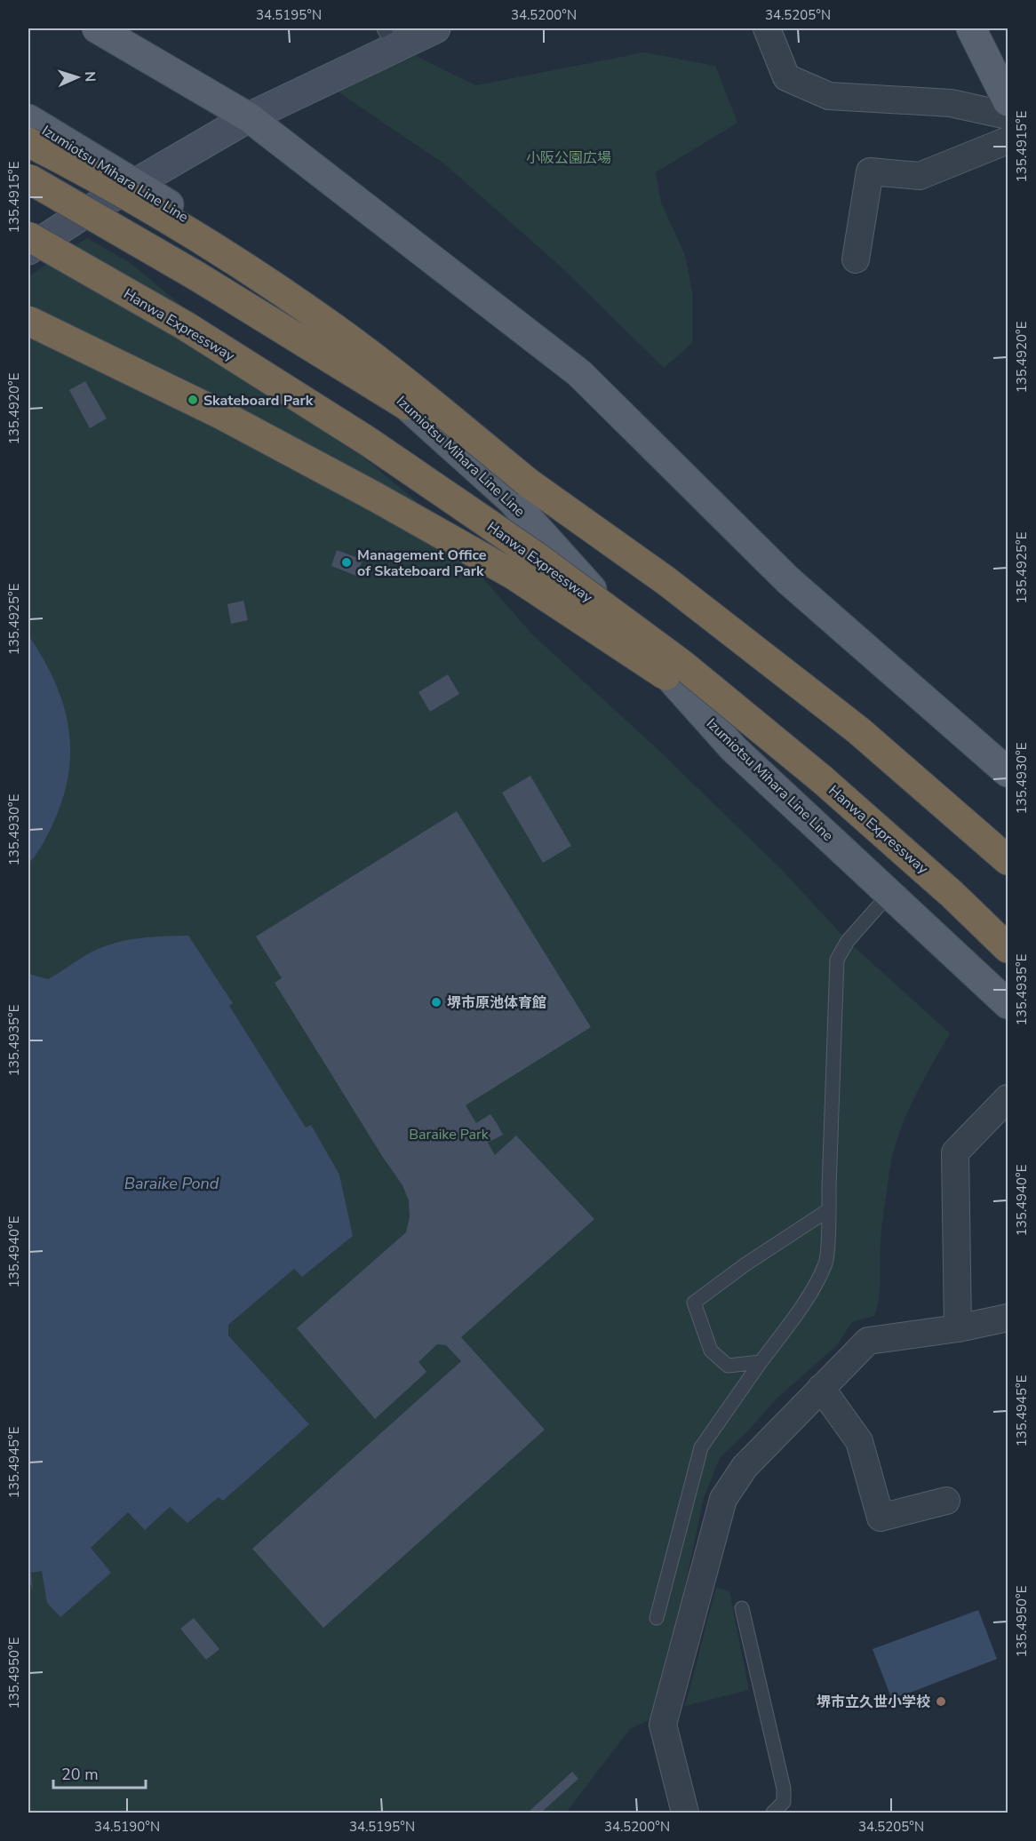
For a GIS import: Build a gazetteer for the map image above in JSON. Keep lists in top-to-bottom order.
{
  "streets": {
    "highway": ["Hanwa Expressway"],
    "main road": ["Izumiotsu Mihara Line Line"]
  },
  "water": ["Baraike Pond"],
  "parks": ["小阪公園広場", "Baraike Park"],
  "places": [
    "Skateboard Park",
    "Management Office of Skateboard Park",
    "堺市原池体育館",
    "堺市立久世小学校"
  ],
  "scale_bar": "20 m",
  "north": "right",
  "coordinates": [
    "34.5195°N",
    "34.5200°N",
    "34.5205°N",
    "135.4915°E",
    "135.4920°E",
    "135.4925°E",
    "135.4930°E",
    "135.4935°E",
    "135.4940°E",
    "135.4945°E",
    "135.4950°E",
    "34.5190°N"
  ]
}
